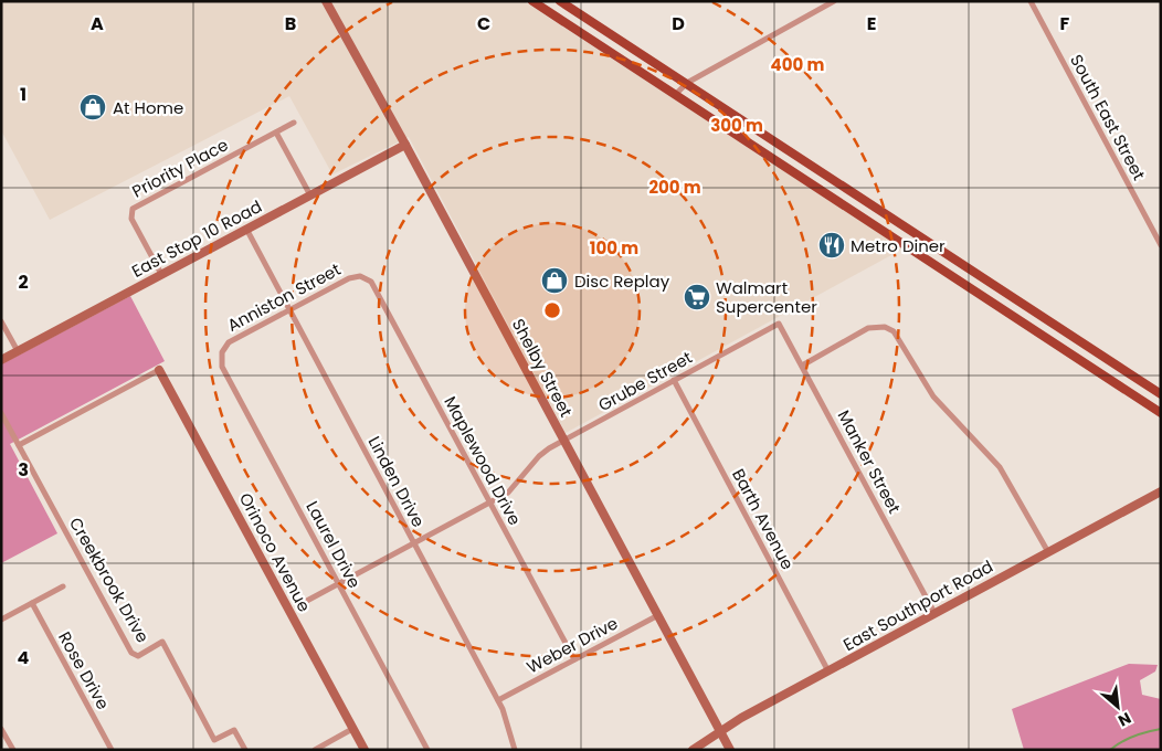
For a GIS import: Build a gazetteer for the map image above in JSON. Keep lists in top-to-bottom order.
{
  "streets": {
    "street": [
      "South East Street",
      "Priority Place",
      "East Stop 10 Road",
      "Anniston Street",
      "Shelby Street",
      "Grube Street",
      "Maplewood Drive",
      "Manker Street",
      "Linden Drive",
      "Barth Avenue",
      "Laurel Drive",
      "Orinoco Avenue",
      "Creekbrook Drive",
      "East Southport Road",
      "Weber Drive",
      "Rose Drive"
    ]
  },
  "crossings": [
    ["Priority Place", "East Stop 10 Road"],
    ["East Stop 10 Road", "Shelby Street"],
    ["East Stop 10 Road", "Linden Drive"],
    ["Anniston Street", "Maplewood Drive"],
    ["Anniston Street", "Linden Drive"],
    ["Anniston Street", "Laurel Drive"],
    ["Shelby Street", "Grube Street"],
    ["Shelby Street", "East Southport Road"],
    ["Shelby Street", "Weber Drive"],
    ["Grube Street", "Maplewood Drive"],
    ["Grube Street", "Manker Street"],
    ["Grube Street", "Linden Drive"],
    ["Grube Street", "Barth Avenue"],
    ["Grube Street", "Laurel Drive"],
    ["Maplewood Drive", "Weber Drive"],
    ["Manker Street", "East Southport Road"],
    ["Linden Drive", "Weber Drive"],
    ["Barth Avenue", "East Southport Road"]
  ],
  "places": {
    "shop": ["At Home", "Disc Replay"],
    "restaurant": ["Metro Diner"],
    "supermarket": ["Walmart Supercenter"]
  },
  "north": "bottom right",
  "grid": {
    "columns": [
      "A",
      "B",
      "C",
      "D",
      "E",
      "F"
    ],
    "rows": [
      "1",
      "2",
      "3",
      "4"
    ]
  },
  "rings": [
    "400 m",
    "300 m",
    "200 m",
    "100 m"
  ]
}
